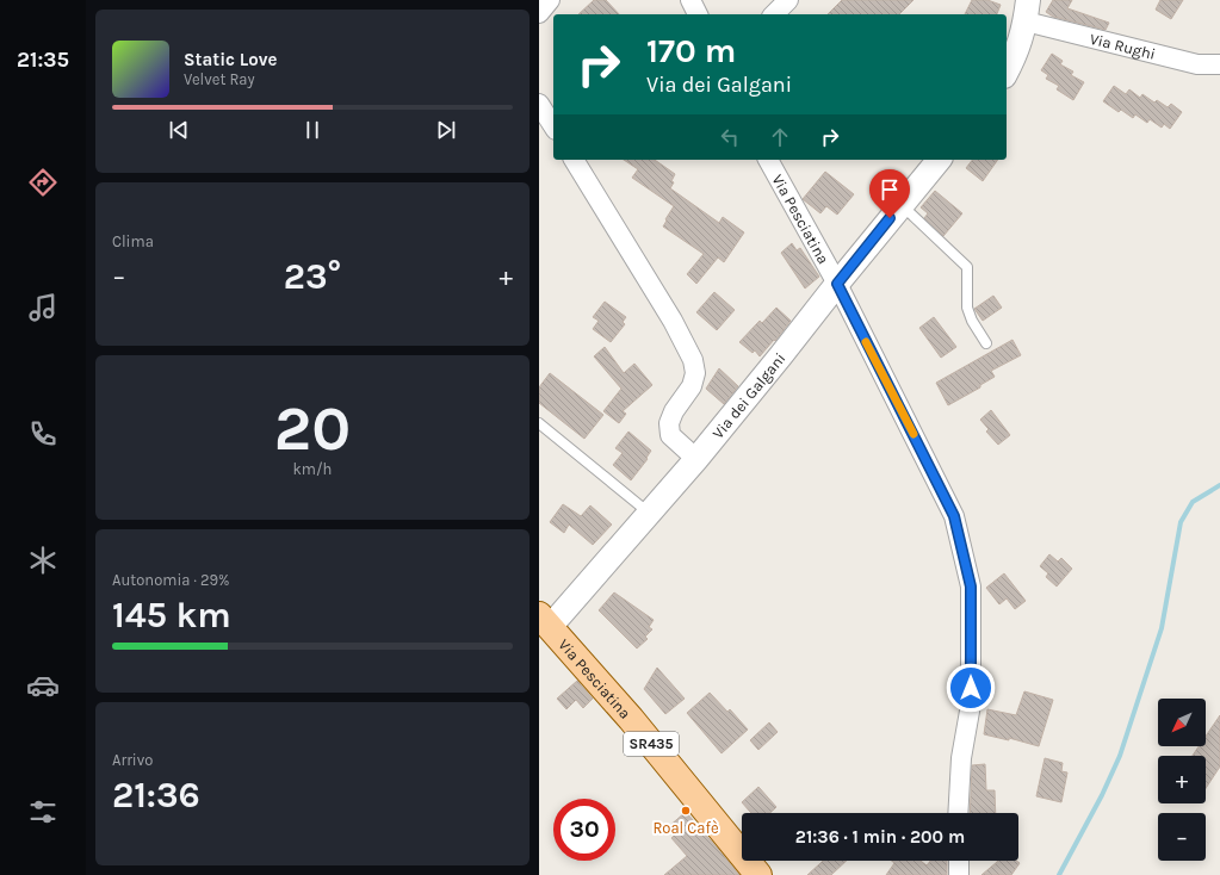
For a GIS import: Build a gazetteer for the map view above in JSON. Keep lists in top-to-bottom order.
{
  "streets": {
    "main road": ["Via Pesciatina", "SR435"],
    "street": ["Via Rughi", "Via dei Galgani"]
  },
  "crossings": [
    ["Via Pesciatina", "Via dei Galgani"]
  ],
  "places": ["Roal Cafè"],
  "north": "bottom left",
  "page": {
    "tabs": "21:35",
    "turn": ["170 m", "Via dei Galgani"],
    "song": ["Static Love", "Velvet Ray"],
    "tile": [
      "Clima",
      ["20", "km/h"],
      ["Autonomia · 29%", "145 km"],
      ["Arrivo", "21:36"]
    ],
    "heat": ["−", "23°", "+"],
    "map_buttons": ["+", "−"],
    "limit": "30",
    "trip": "21:36 · 1 min · 200 m"
  }
}
